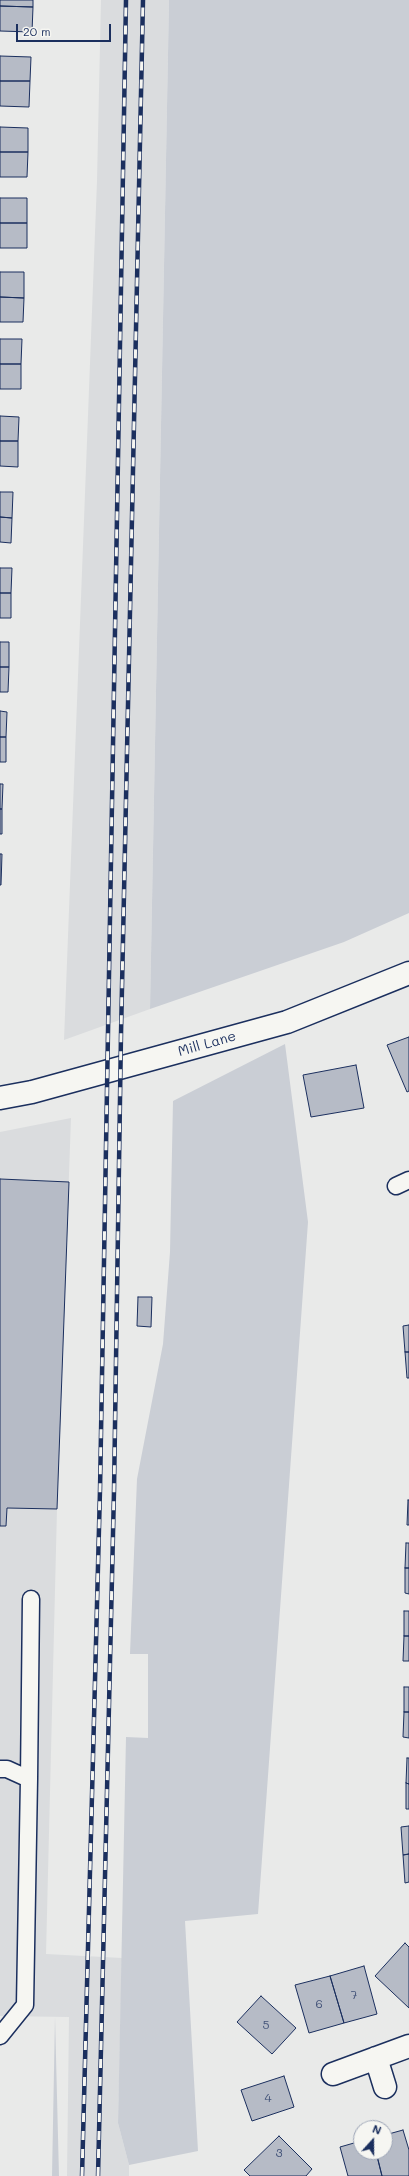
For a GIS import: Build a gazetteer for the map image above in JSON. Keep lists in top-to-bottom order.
{
  "streets": {
    "street": ["Mill Lane"]
  },
  "house_numbers": [
    "7",
    "6",
    "5",
    "4",
    "3"
  ],
  "scale_bar": "20 m",
  "north": "top"
}
